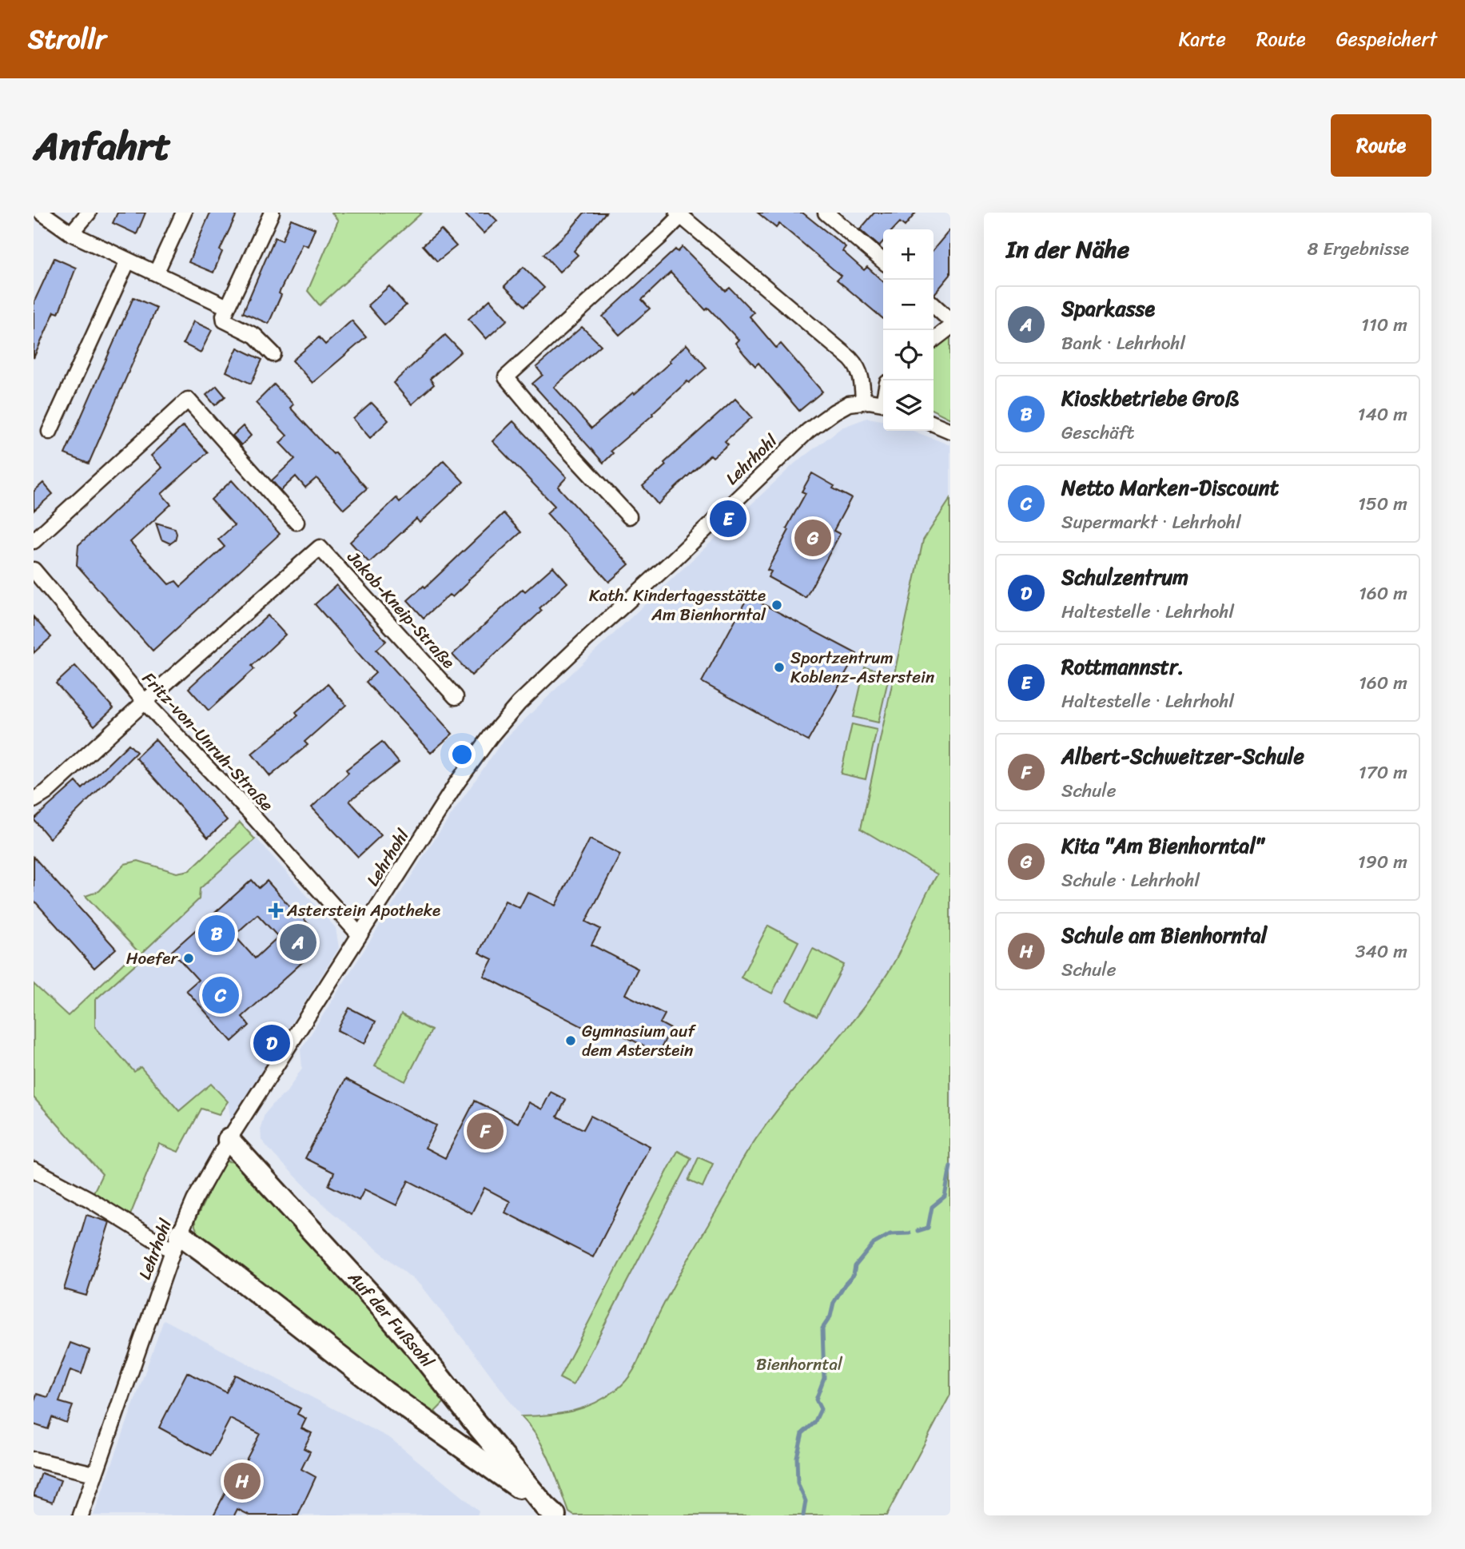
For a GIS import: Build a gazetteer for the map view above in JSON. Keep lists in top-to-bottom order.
{
  "streets": {
    "street": [
      "Lehrhohl",
      "Jakob-Kneip-Straße",
      "Fritz-von-Unruh-Straße",
      "Auf der Fußsohl"
    ]
  },
  "crossings": [
    ["Lehrhohl", "Fritz-von-Unruh-Straße"],
    ["Lehrhohl", "Auf der Fußsohl"],
    ["Jakob-Kneip-Straße", "Fritz-von-Unruh-Straße"]
  ],
  "parks": ["Bienhorntal"],
  "places": {
    "other": [
      "Kath. Kindertagesstätte Am Bienhorntal",
      "Sportzentrum Koblenz-Asterstein",
      "Hoefer",
      "Gymnasium auf dem Asterstein"
    ],
    "health": ["Asterstein Apotheke"]
  },
  "page": {
    "header": "Strollr",
    "nav": ["Karte", "Route", "Gespeichert"],
    "title": "Anfahrt",
    "buttons": "Route",
    "heading": ["In der Nähe", "8 Ergebnisse"],
    "map_buttons": ["+", "−"],
    "list": [
      {
        "mark": "A",
        "name": "Sparkasse",
        "note": "Bank · Lehrhohl",
        "value": "110 m"
      },
      {
        "mark": "B",
        "name": "Kioskbetriebe Groß",
        "note": "Geschäft",
        "value": "140 m"
      },
      {
        "mark": "C",
        "name": "Netto Marken-Discount",
        "note": "Supermarkt · Lehrhohl",
        "value": "150 m"
      },
      {
        "mark": "D",
        "name": "Schulzentrum",
        "note": "Haltestelle · Lehrhohl",
        "value": "160 m"
      },
      {
        "mark": "E",
        "name": "Rottmannstr.",
        "note": "Haltestelle · Lehrhohl",
        "value": "160 m"
      },
      {
        "mark": "F",
        "name": "Albert-Schweitzer-Schule",
        "note": "Schule",
        "value": "170 m"
      },
      {
        "mark": "G",
        "name": "Kita \"Am Bienhorntal\"",
        "note": "Schule · Lehrhohl",
        "value": "190 m"
      },
      {
        "mark": "H",
        "name": "Schule am Bienhorntal",
        "note": "Schule",
        "value": "340 m"
      }
    ],
    "pins": [
      "E",
      "G",
      "B",
      "A",
      "C",
      "D",
      "F",
      "H"
    ]
  }
}
